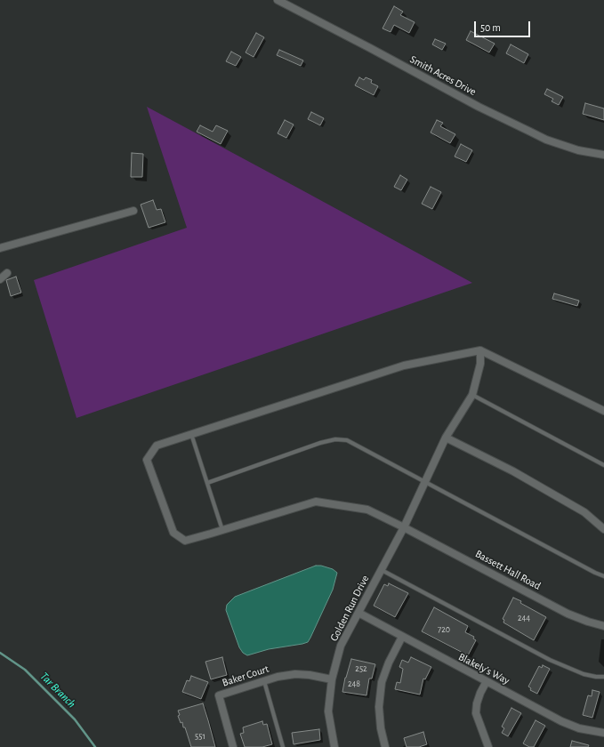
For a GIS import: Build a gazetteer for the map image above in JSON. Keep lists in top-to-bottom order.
{
  "streets": {
    "street": [
      "Smith Acres Drive",
      "Bassett Hall Road",
      "Golden Run Drive",
      "Blakely's Way",
      "Baker Court"
    ]
  },
  "crossings": [
    ["Bassett Hall Road", "Golden Run Drive"],
    ["Golden Run Drive", "Blakely's Way"],
    ["Golden Run Drive", "Baker Court"]
  ],
  "water": ["Tar Branch"],
  "house_numbers": [
    "244",
    "720",
    "252",
    "248",
    "551"
  ],
  "scale_bar": "50 m"
}
